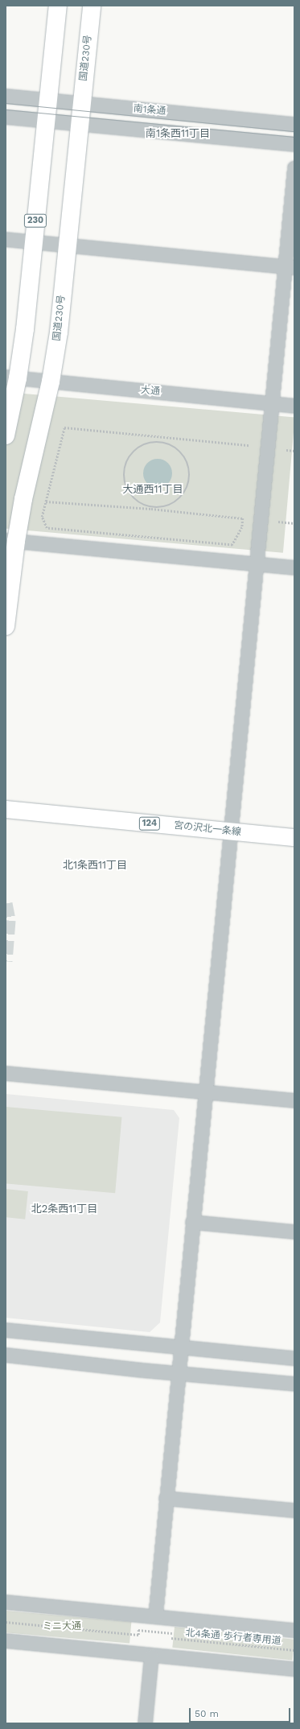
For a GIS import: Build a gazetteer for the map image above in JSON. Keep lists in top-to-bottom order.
{
  "streets": {
    "highway": ["国道230号", "230"],
    "main road": ["124", "宮の沢北一条線"],
    "street": ["南1条通", "大通"],
    "path": ["北4条通 歩行者専用道"]
  },
  "crossings": [
    ["国道230号", "南1条通"],
    ["国道230号", "大通"],
    ["南1条通", "230"],
    ["230", "大通"]
  ],
  "districts": [
    "南1条西11丁目",
    "大通西11丁目",
    "北1条西11丁目",
    "北2条西11丁目"
  ],
  "parks": ["ミニ大通"],
  "scale_bar": "50 m"
}
